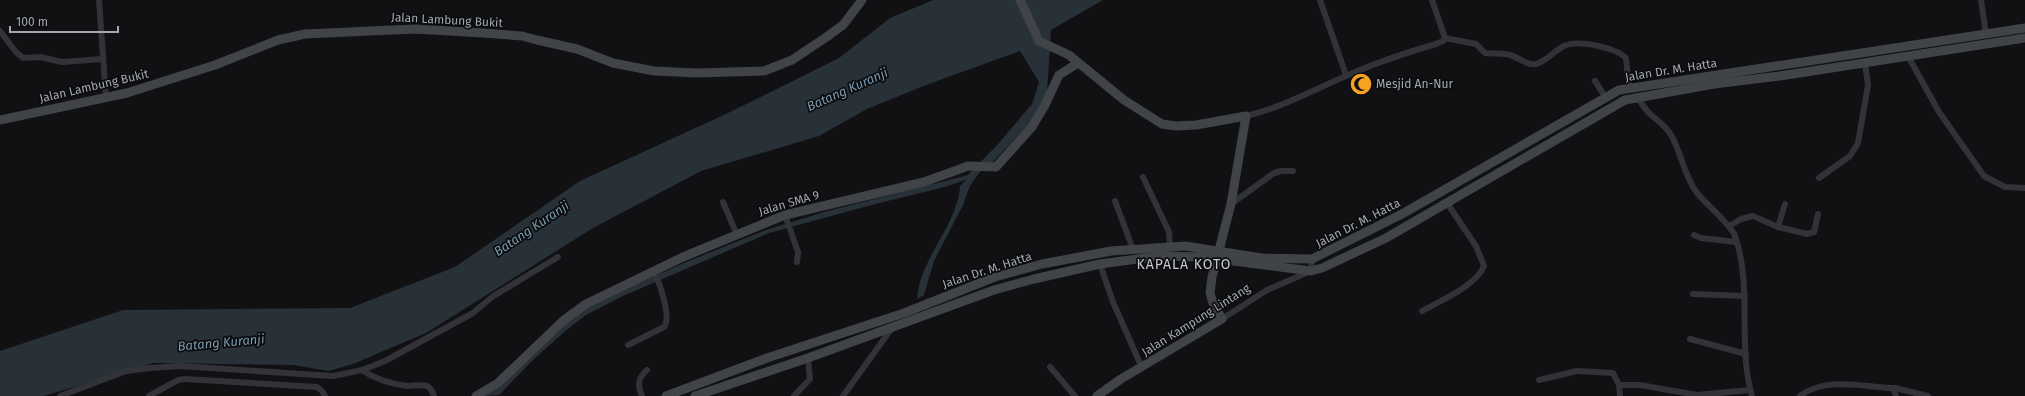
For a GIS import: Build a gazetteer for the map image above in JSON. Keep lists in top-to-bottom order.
{
  "streets": {
    "main road": [
      "Jalan Lambung Bukit",
      "Jalan Dr. M. Hatta",
      "Jalan SMA 9",
      "Jalan Kampung Lintang"
    ]
  },
  "crossings": [
    ["Jalan Dr. M. Hatta", "Jalan Kampung Lintang"]
  ],
  "districts": ["KAPALA KOTO"],
  "water": ["Batang Kuranji"],
  "places": {
    "mosque": ["Mesjid An-Nur"]
  },
  "scale_bar": "100 m"
}
